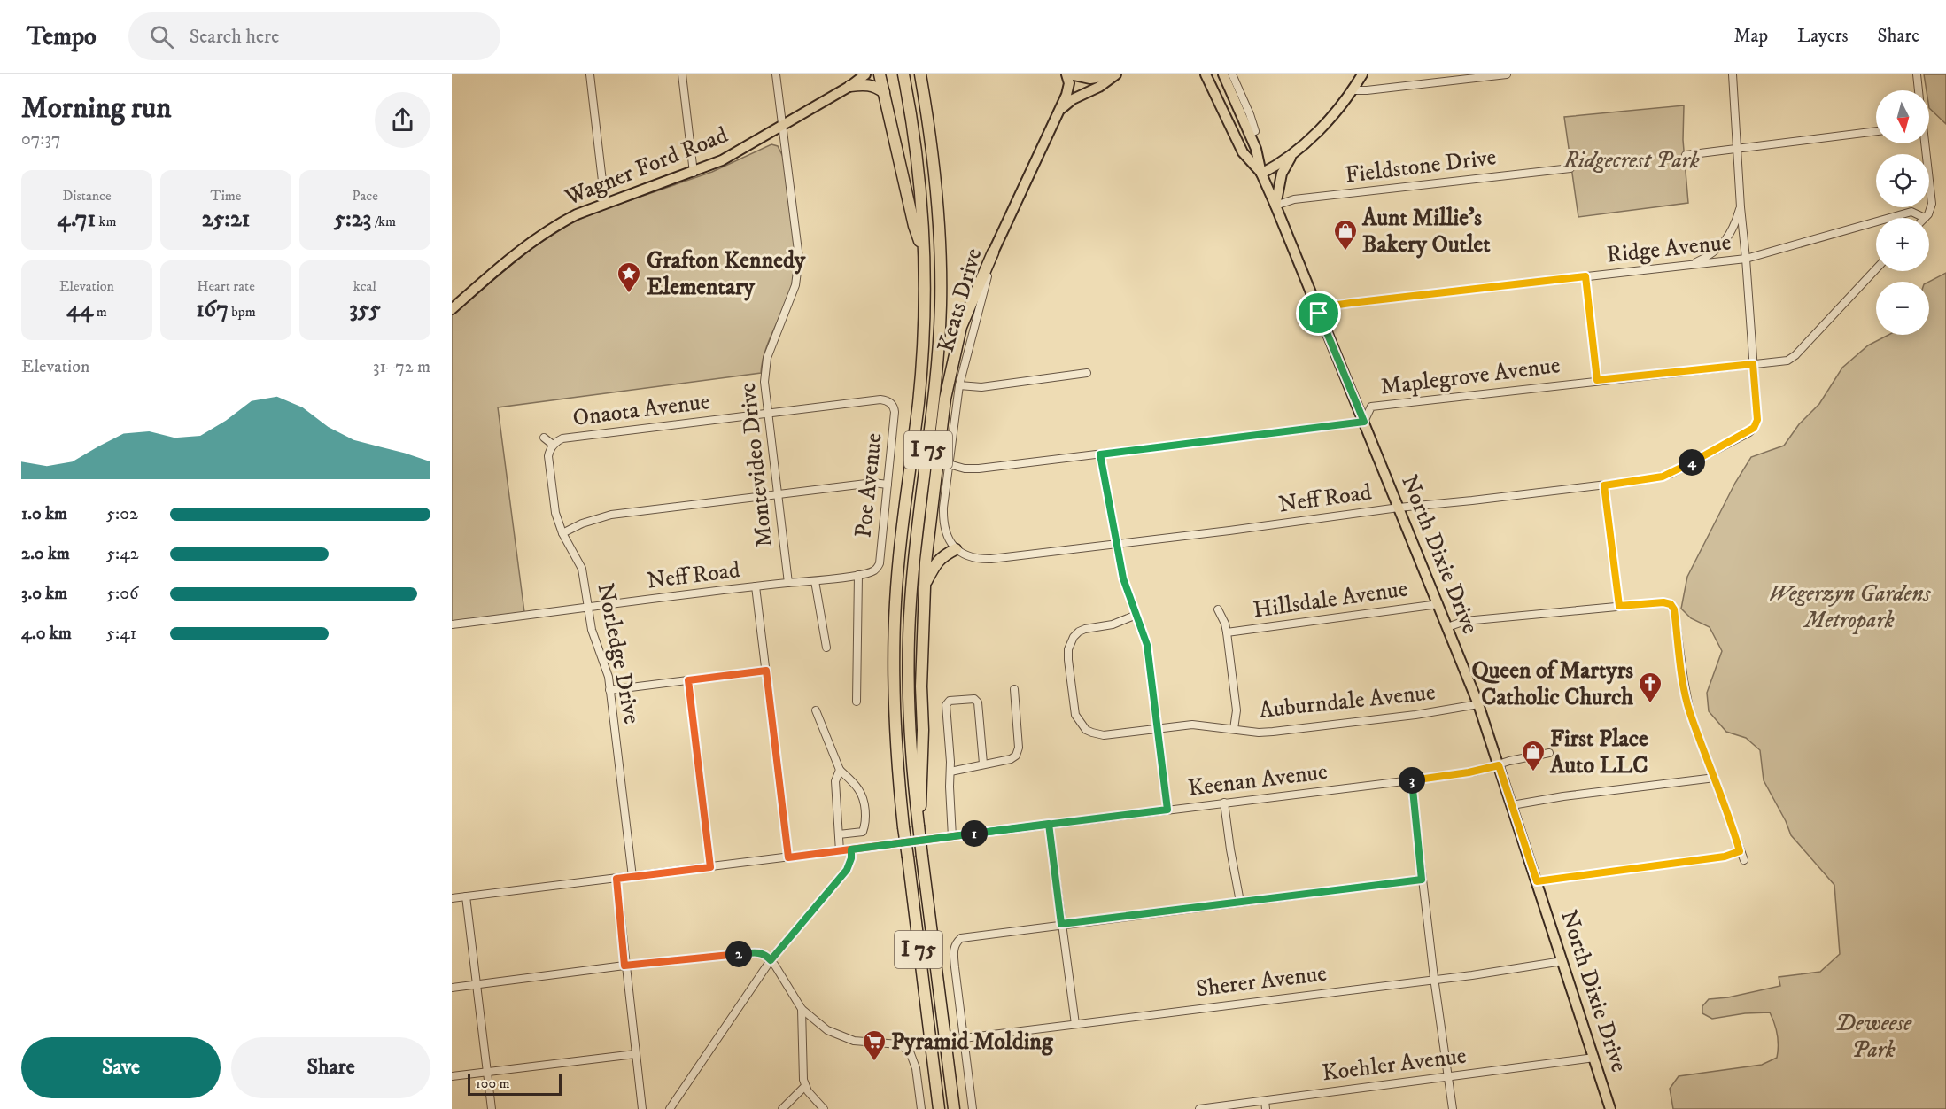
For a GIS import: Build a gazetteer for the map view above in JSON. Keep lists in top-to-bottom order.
{
  "streets": {
    "highway": ["I 75"],
    "main road": ["Wagner Ford Road", "Keats Drive", "North Dixie Drive"],
    "street": [
      "Fieldstone Drive",
      "Ridge Avenue",
      "Maplegrove Avenue",
      "Onaota Avenue",
      "Montevideo Drive",
      "Poe Avenue",
      "Neff Road",
      "Hillsdale Avenue",
      "Norledge Drive",
      "Auburndale Avenue",
      "Keenan Avenue",
      "Sherer Avenue",
      "Koehler Avenue"
    ]
  },
  "crossings": [
    ["Wagner Ford Road", "Montevideo Drive"],
    ["Fieldstone Drive", "North Dixie Drive"],
    ["Ridge Avenue", "North Dixie Drive"],
    ["Keats Drive", "Maplegrove Avenue"],
    ["Keats Drive", "Neff Road"],
    ["Maplegrove Avenue", "Neff Road"],
    ["Maplegrove Avenue", "North Dixie Drive"],
    ["Onaota Avenue", "Montevideo Drive"],
    ["Onaota Avenue", "Poe Avenue"],
    ["Onaota Avenue", "Norledge Drive"],
    ["Montevideo Drive", "Neff Road"],
    ["Poe Avenue", "Neff Road"],
    ["Neff Road", "North Dixie Drive"],
    ["Neff Road", "Norledge Drive"],
    ["North Dixie Drive", "Hillsdale Avenue"],
    ["North Dixie Drive", "Auburndale Avenue"],
    ["North Dixie Drive", "Keenan Avenue"],
    ["North Dixie Drive", "Sherer Avenue"],
    ["North Dixie Drive", "Koehler Avenue"],
    ["Norledge Drive", "Keenan Avenue"]
  ],
  "parks": ["Ridgecrest Park", "Wegerzyn Gardens Metropark", "Deweese Park"],
  "places": {
    "shop": ["Aunt Millie's Bakery Outlet", "First Place Auto LLC"],
    "place": ["Grafton Kennedy Elementary"],
    "church": ["Queen of Martyrs Catholic Church"],
    "supermarket": ["Pyramid Molding"]
  },
  "scale_bar": "100 m",
  "north": "bottom",
  "page": {
    "header": "Tempo",
    "search": "Search here",
    "nav": ["Map", "Layers", "Share"],
    "heading": ["Morning run", "07:37"],
    "map_buttons": ["+", "−"],
    "stats": [
      ["Distance", "4.71 km"],
      ["Time", "25:21"],
      ["Pace", "5:23 /km"],
      ["Elevation", "44 m"],
      ["Heart rate", "167 bpm"],
      ["kcal", "355"]
    ],
    "chart": ["Elevation", "31–72 m"],
    "pins": [
      "4",
      "3",
      "1",
      "2"
    ],
    "list": [
      {
        "name": "1.0 km",
        "note": "5:02"
      },
      {
        "name": "2.0 km",
        "note": "5:42"
      },
      {
        "name": "3.0 km",
        "note": "5:06"
      },
      {
        "name": "4.0 km",
        "note": "5:41"
      }
    ],
    "buttons": ["Save", "Share"],
    "scale": "100 m"
  }
}
